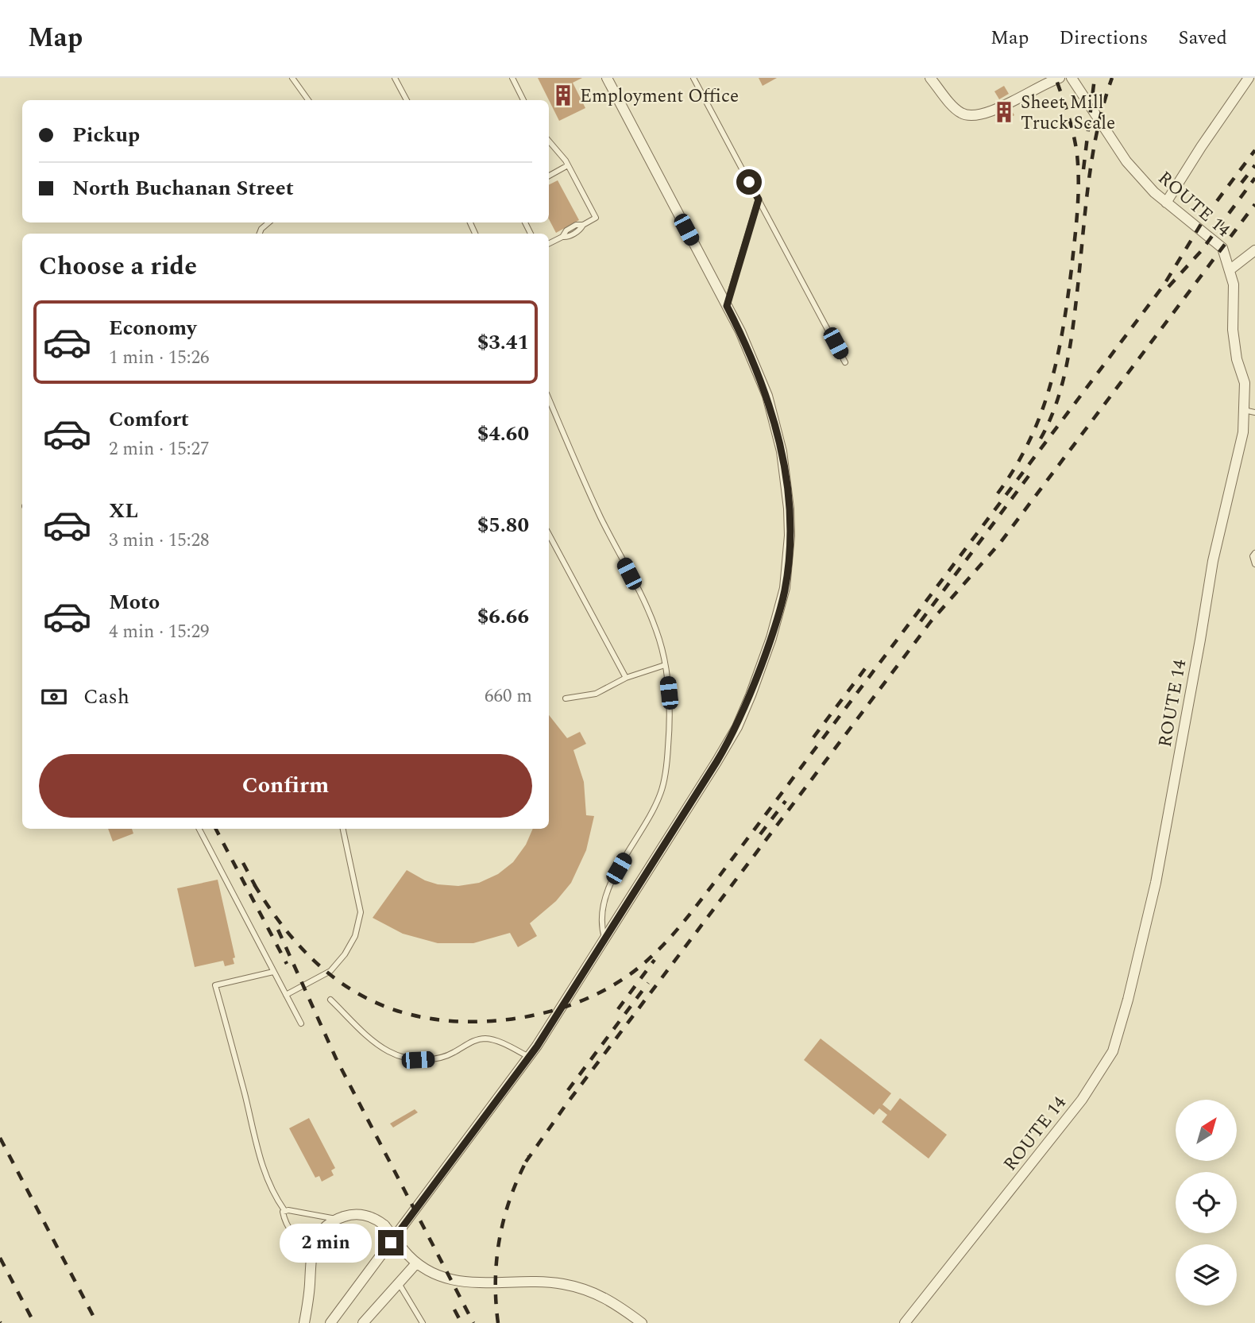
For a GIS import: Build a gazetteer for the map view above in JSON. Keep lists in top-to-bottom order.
{
  "streets": {
    "street": ["ROUTE 14"]
  },
  "places": {
    "building": ["Employment Office", "Sheet Mill Truck Scale"]
  },
  "north": "top right",
  "page": {
    "header": "Map",
    "nav": ["Map", "Directions", "Saved"],
    "banner": ["Pickup", "North Buchanan Street"],
    "heading": "Choose a ride",
    "list": [
      {
        "name": "Economy",
        "note": "1 min · 15:26",
        "value": "$3.41"
      },
      {
        "name": "Comfort",
        "note": "2 min · 15:27",
        "value": "$4.60"
      },
      {
        "name": "XL",
        "note": "3 min · 15:28",
        "value": "$5.80"
      },
      {
        "name": "Moto",
        "note": "4 min · 15:29",
        "value": "$6.66"
      }
    ],
    "pay": ["Cash", "660 m"],
    "buttons": "Confirm",
    "bubble": "2 min"
  }
}
